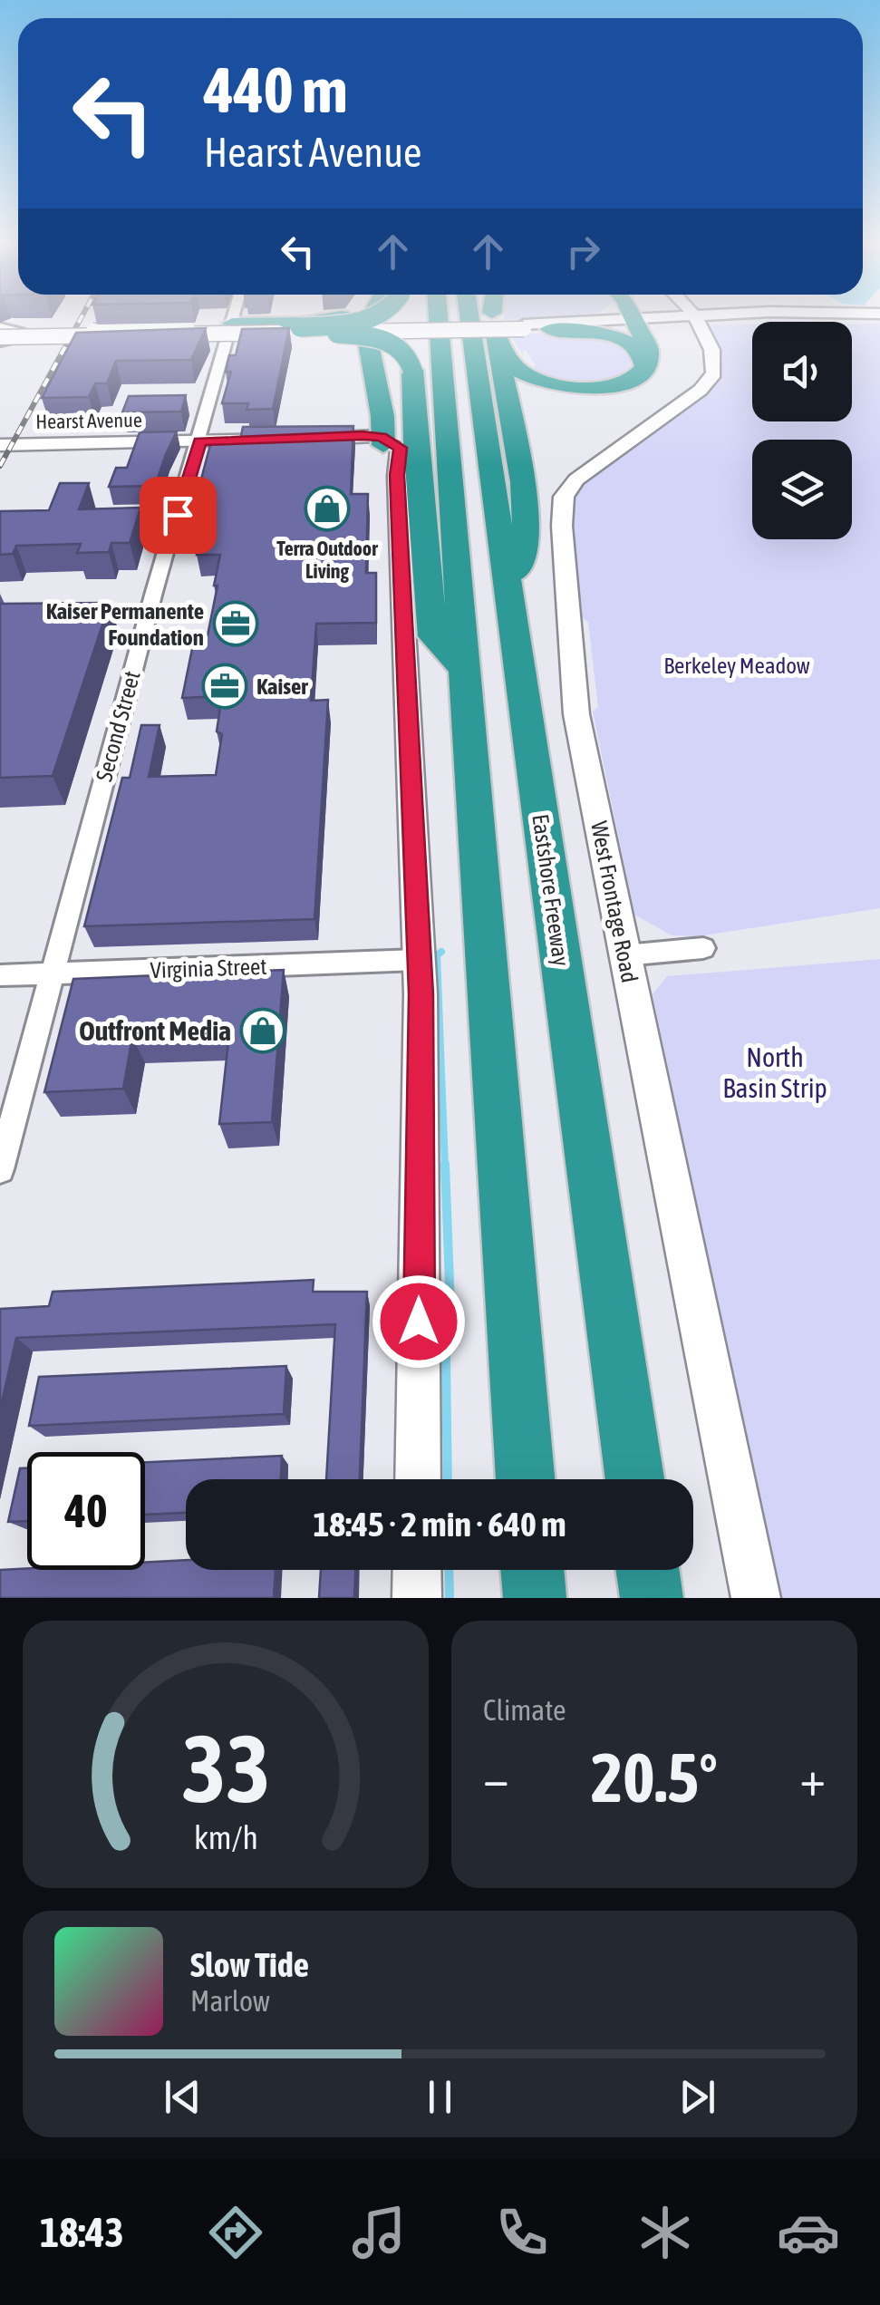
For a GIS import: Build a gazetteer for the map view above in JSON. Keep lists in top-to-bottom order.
{
  "streets": {
    "highway": ["Eastshore Freeway"],
    "street": [
      "Hearst Avenue",
      "Second Street",
      "West Frontage Road",
      "Virginia Street"
    ]
  },
  "crossings": [
    ["Hearst Avenue", "Second Street"],
    ["Second Street", "Virginia Street"]
  ],
  "parks": ["Berkeley Meadow", "North Basin Strip"],
  "places": {
    "shop": ["Terra Outdoor Living", "Outfront Media"],
    "office": ["Kaiser Permanente Foundation", "Kaiser"]
  },
  "page": {
    "turn": ["440 m", "Hearst Avenue"],
    "limit": "40",
    "trip": "18:45 · 2 min · 640 m",
    "tile": "Climate",
    "heat": ["−", "20.5°", "+"],
    "song": ["Slow Tide", "Marlow"],
    "tabs": "18:43",
    "gauge": ["33", "km/h"]
  }
}
